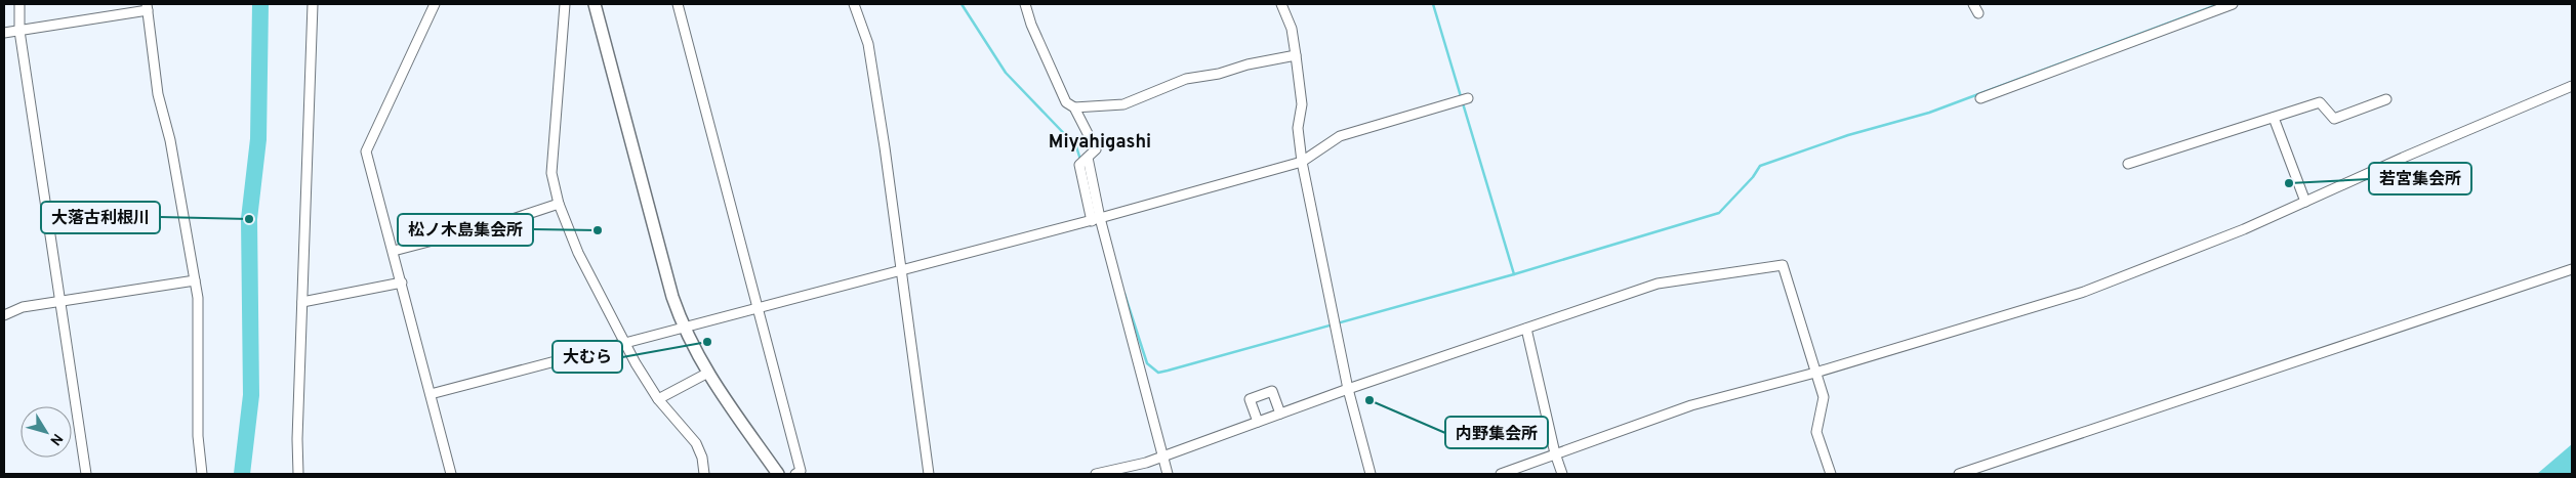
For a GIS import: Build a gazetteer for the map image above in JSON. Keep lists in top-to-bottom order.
{
  "districts": ["Miyahigashi"],
  "places": [
    "若宮集会所",
    "大落古利根川",
    "松ノ木島集会所",
    "大むら",
    "内野集会所"
  ],
  "north": "bottom right"
}
